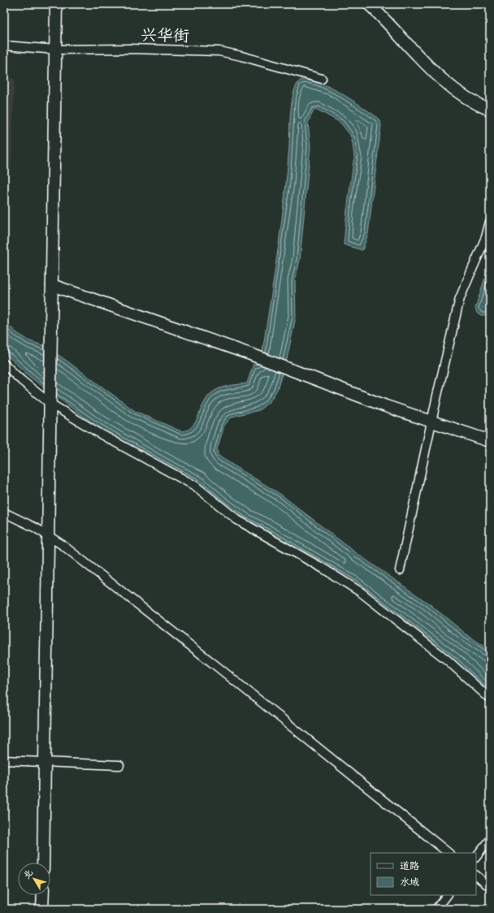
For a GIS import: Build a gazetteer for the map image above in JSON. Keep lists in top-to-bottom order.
{
  "streets": {
    "street": ["兴华街"]
  },
  "legend": ["道路", "水域"],
  "north": "top left"
}
